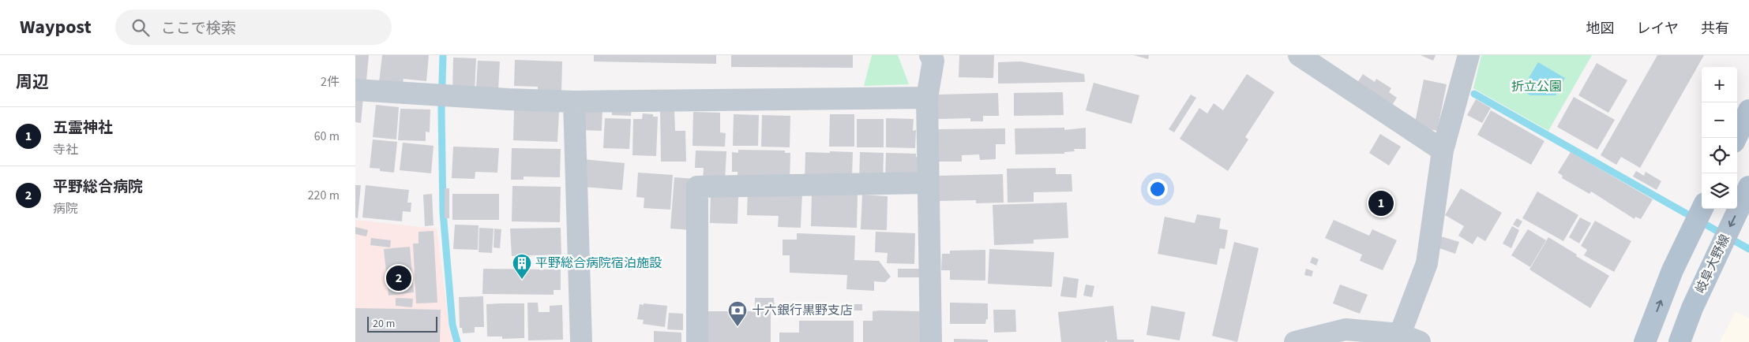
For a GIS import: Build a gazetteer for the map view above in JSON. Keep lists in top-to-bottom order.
{
  "streets": {
    "main road": ["岐阜大野線"]
  },
  "parks": ["折立公園"],
  "places": {
    "building": ["平野総合病院宿泊施設"],
    "bank": ["十六銀行黒野支店"]
  },
  "scale_bar": "20 m",
  "page": {
    "header": "Waypost",
    "search": "ここで検索",
    "nav": ["地図", "レイヤ", "共有"],
    "heading": ["周辺", "2件"],
    "map_buttons": ["+", "−"],
    "list": [
      {
        "mark": "1",
        "name": "五霊神社",
        "note": "寺社",
        "value": "60 m"
      },
      {
        "mark": "2",
        "name": "平野総合病院",
        "note": "病院",
        "value": "220 m"
      }
    ],
    "pins": ["1", "2"],
    "scale": "20 m"
  }
}
